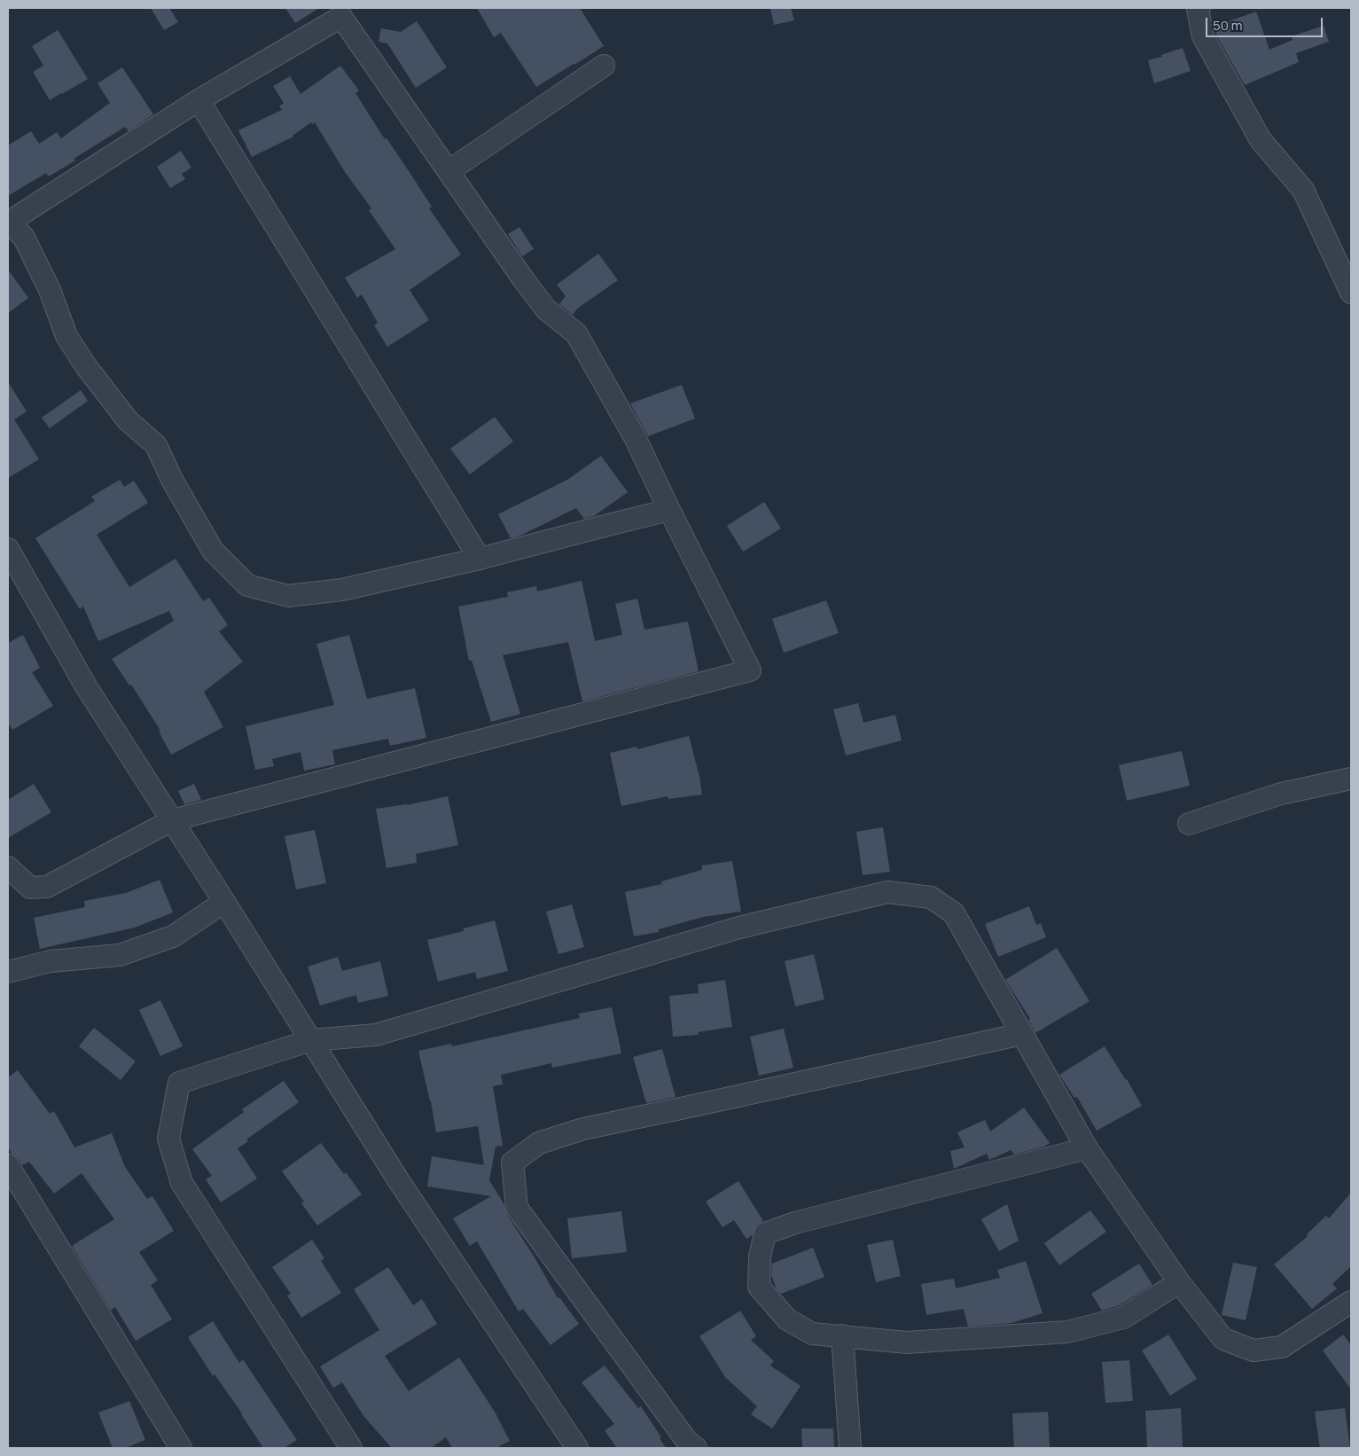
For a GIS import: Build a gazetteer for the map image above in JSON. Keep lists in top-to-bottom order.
{
  "scale_bar": "50 m"
}
